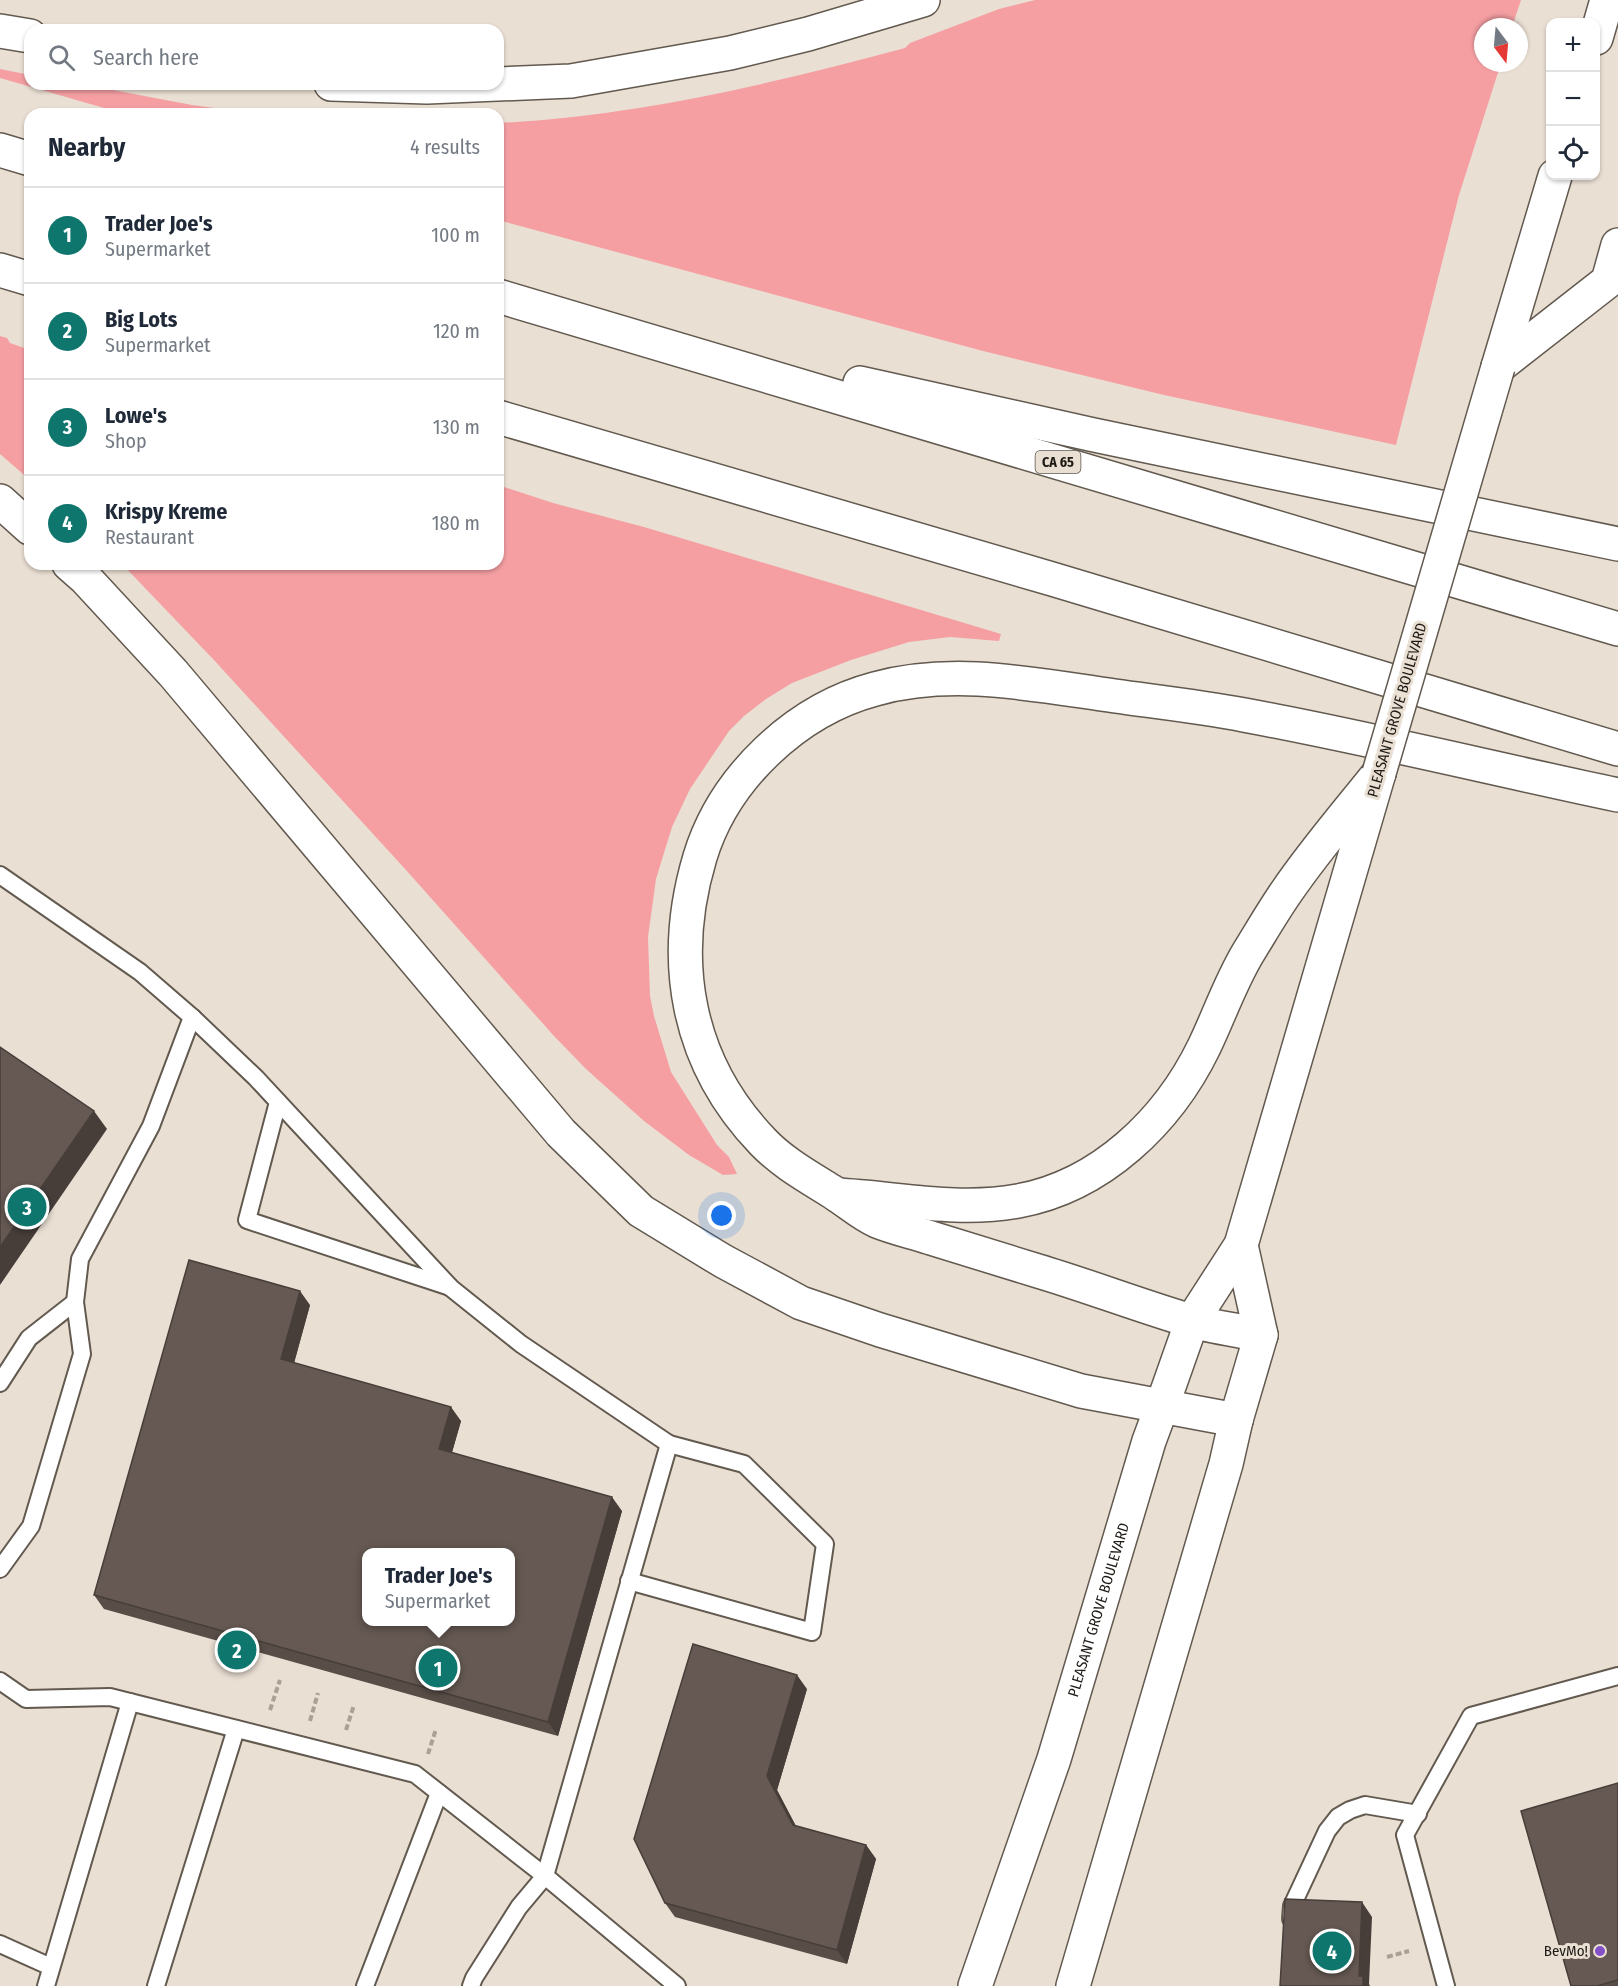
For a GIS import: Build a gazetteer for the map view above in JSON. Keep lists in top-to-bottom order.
{
  "streets": {
    "main road": ["CA 65", "PLEASANT GROVE BOULEVARD"]
  },
  "places": ["BevMo!"],
  "north": "bottom",
  "page": {
    "map_buttons": ["+", "−"],
    "search": "Search here",
    "heading": ["Nearby", "4 results"],
    "list": [
      {
        "mark": "1",
        "name": "Trader Joe's",
        "note": "Supermarket",
        "value": "100 m"
      },
      {
        "mark": "2",
        "name": "Big Lots",
        "note": "Supermarket",
        "value": "120 m"
      },
      {
        "mark": "3",
        "name": "Lowe's",
        "note": "Shop",
        "value": "130 m"
      },
      {
        "mark": "4",
        "name": "Krispy Kreme",
        "note": "Restaurant",
        "value": "180 m"
      }
    ],
    "pins": [
      "3",
      "2",
      "1",
      "4"
    ],
    "popup": ["Trader Joe's", "Supermarket"]
  }
}
